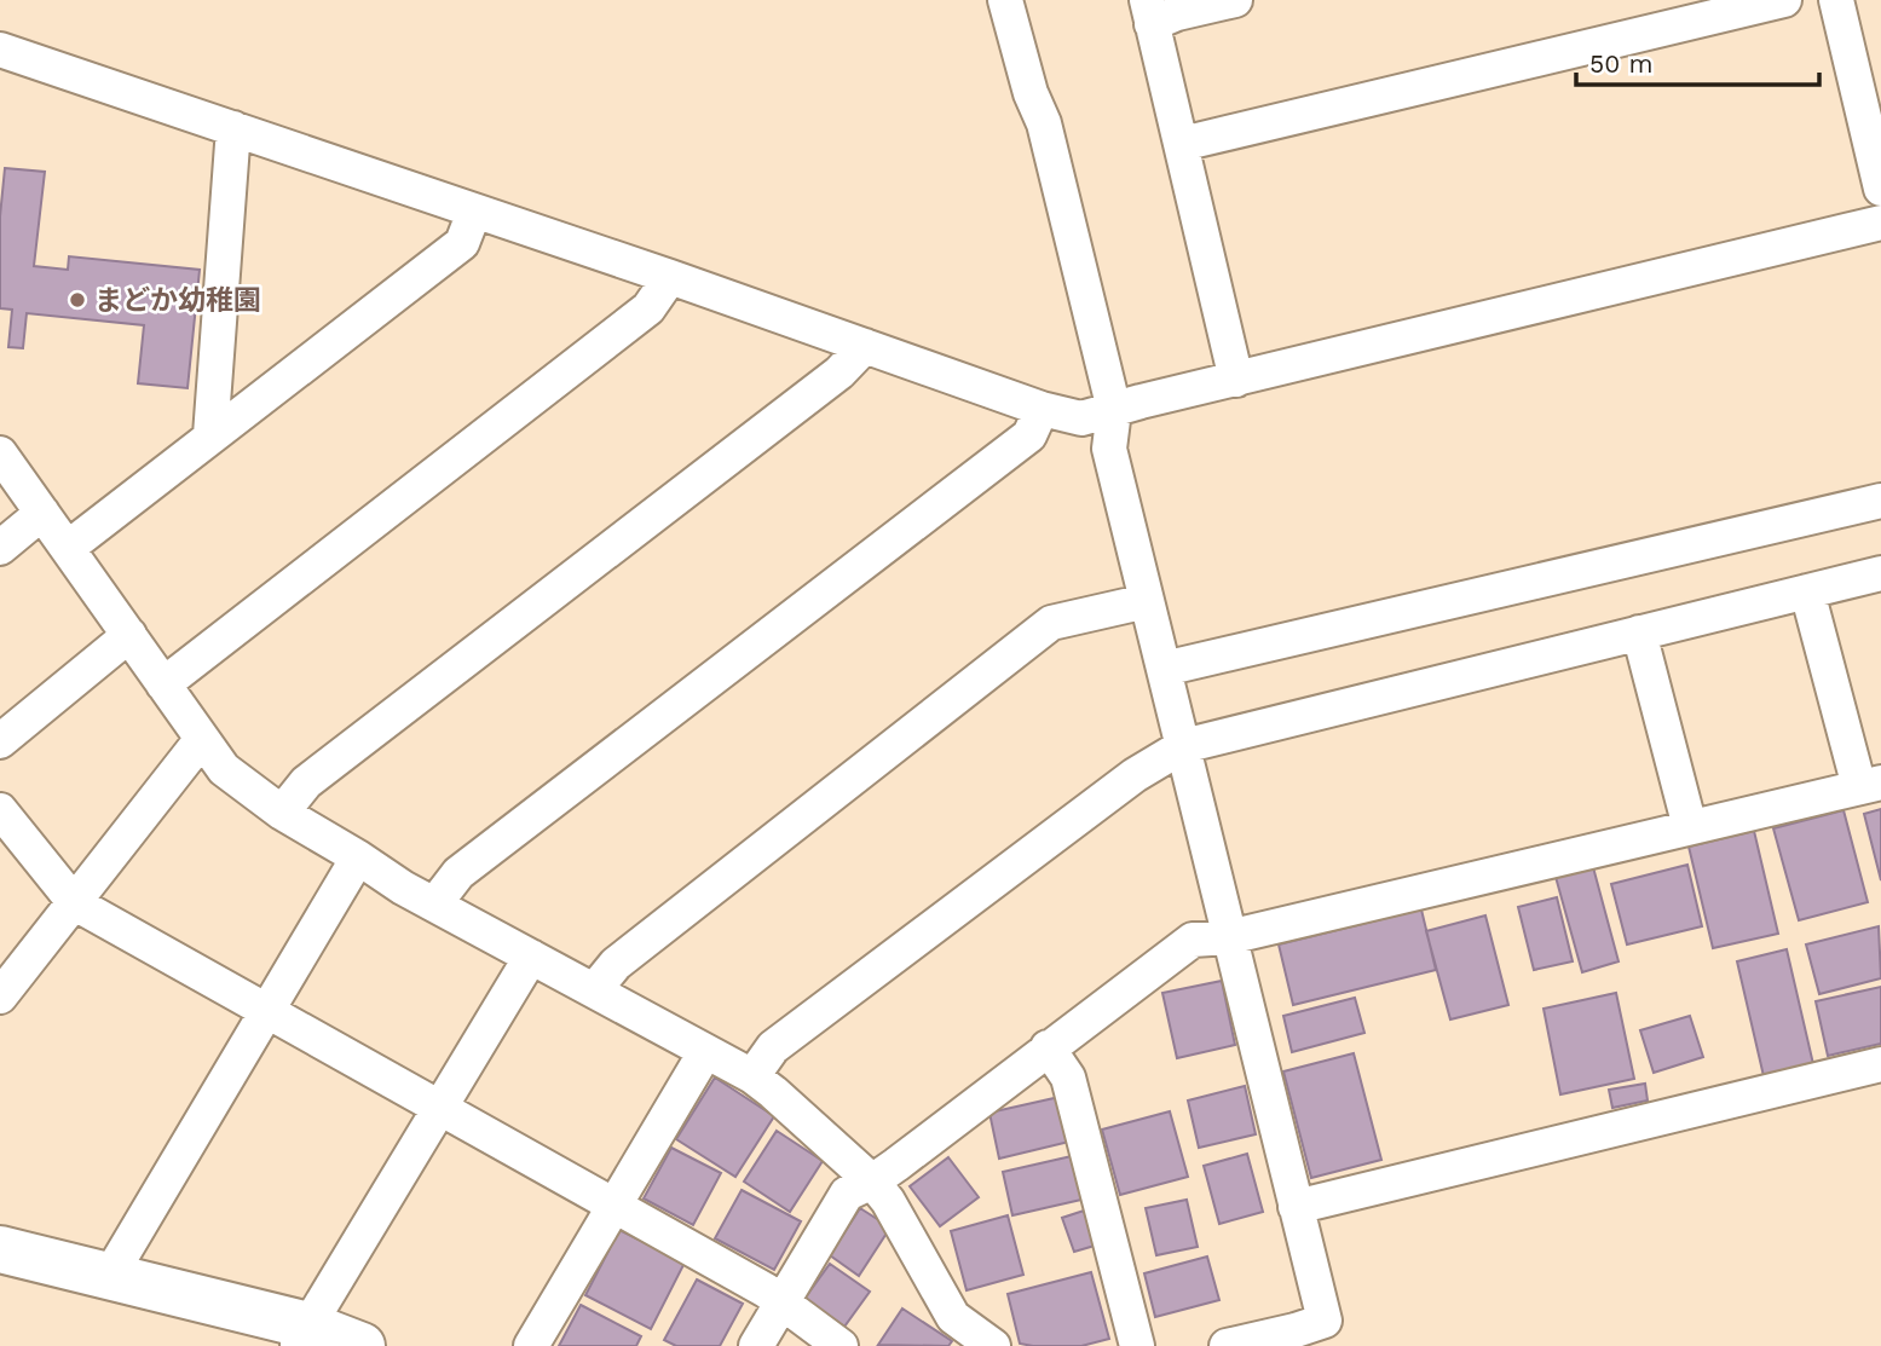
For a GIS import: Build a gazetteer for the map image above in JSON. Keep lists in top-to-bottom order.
{
  "places": ["まどか幼稚園"],
  "scale_bar": "50 m"
}
